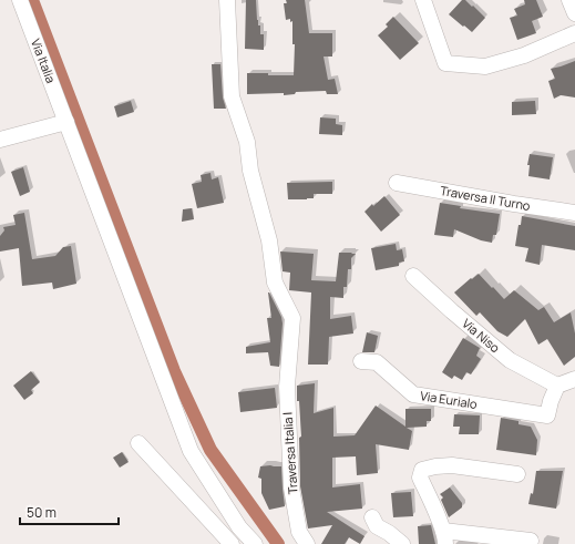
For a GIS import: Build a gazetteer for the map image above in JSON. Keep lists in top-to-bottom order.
{
  "streets": {
    "street": [
      "Via Italia",
      "Traversa II Turno",
      "Via Niso",
      "Via Eurialo",
      "Traversa Italia I"
    ]
  },
  "crossings": [
    ["Via Niso", "Via Eurialo"]
  ],
  "scale_bar": "50 m"
}
